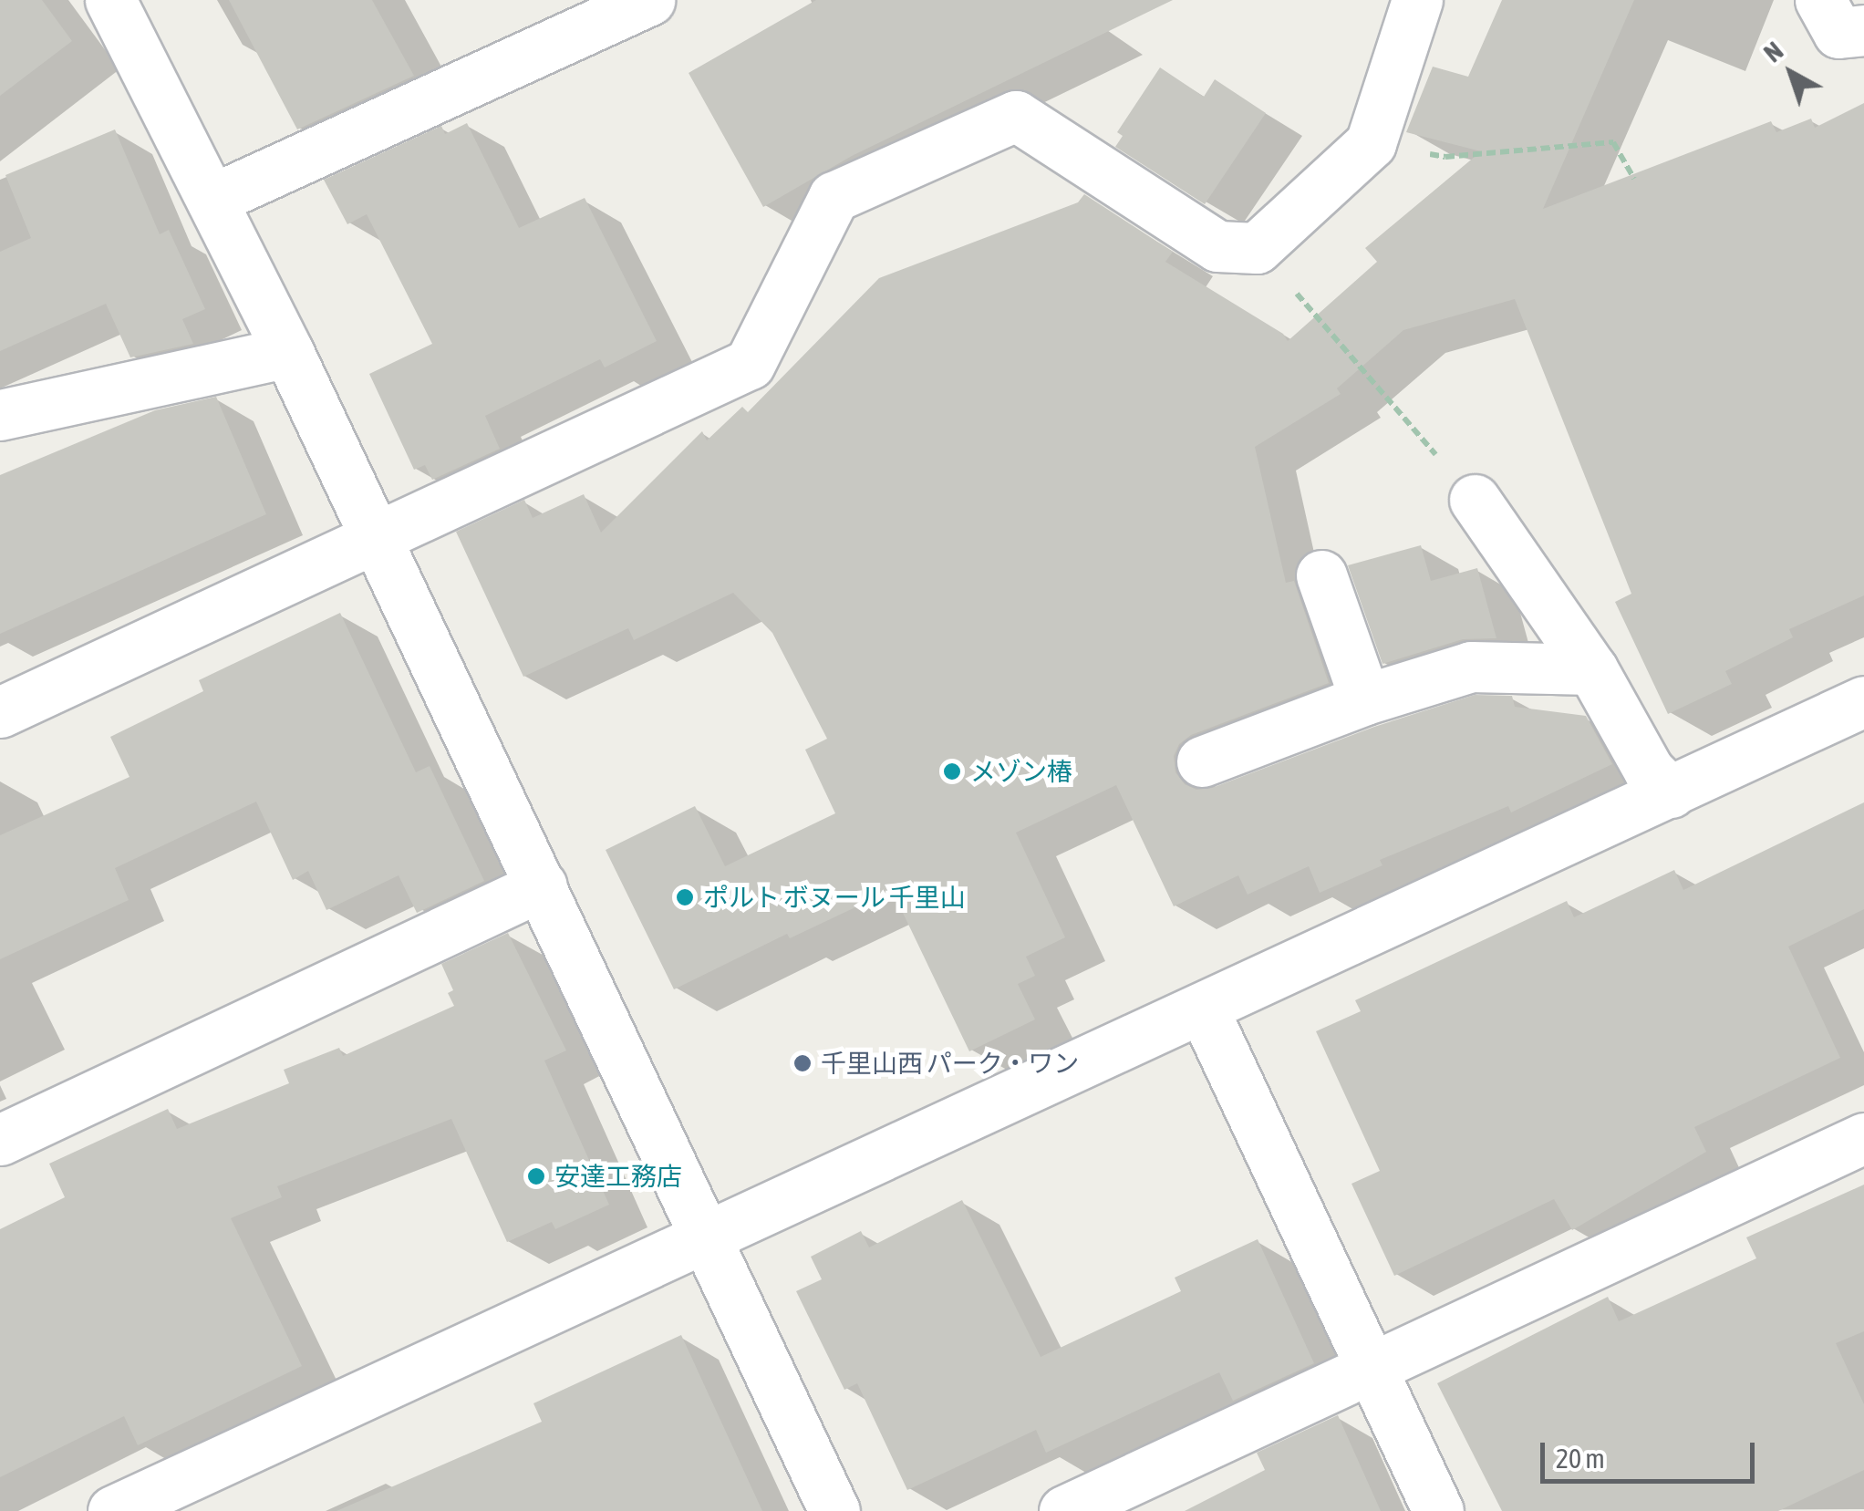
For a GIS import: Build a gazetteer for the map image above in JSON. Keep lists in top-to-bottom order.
{
  "places": [
    "メゾン椿",
    "ポルト ボヌール 千里山",
    "千里山西 パーク・ワン",
    "安達工務店"
  ],
  "scale_bar": "20 m",
  "north": "top left"
}
